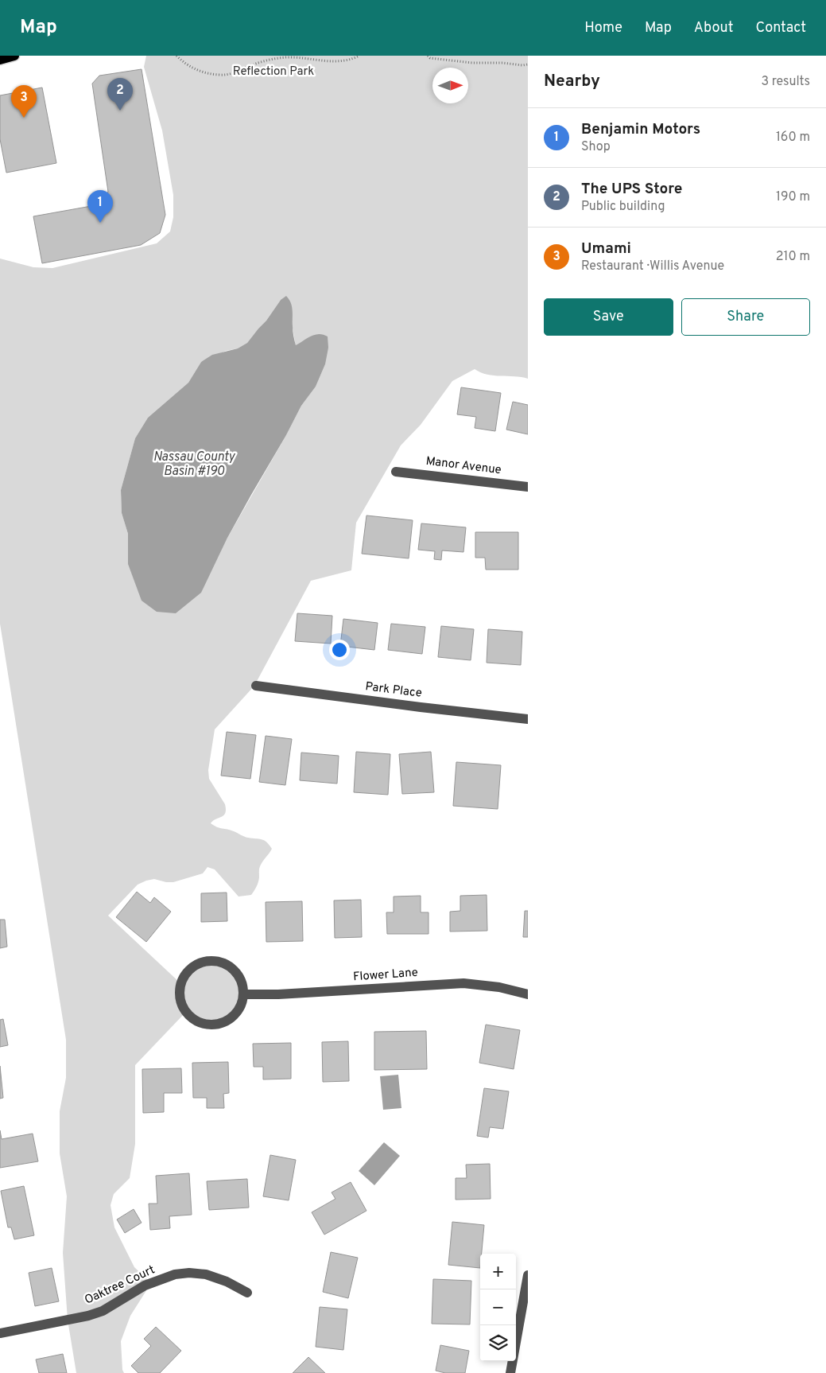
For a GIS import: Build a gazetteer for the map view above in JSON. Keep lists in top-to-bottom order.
{
  "streets": {
    "street": [
      "Manor Avenue",
      "Park Place",
      "Flower Lane",
      "Oaktree Court"
    ]
  },
  "water": ["Nassau County Basin #190"],
  "parks": ["Reflection Park"],
  "north": "right",
  "page": {
    "header": "Map",
    "nav": [
      "Home",
      "Map",
      "About",
      "Contact"
    ],
    "heading": ["Nearby", "3 results"],
    "pins": ["2", "3", "1"],
    "list": [
      {
        "mark": "1",
        "name": "Benjamin Motors",
        "note": "Shop",
        "value": "160 m"
      },
      {
        "mark": "2",
        "name": "The UPS Store",
        "note": "Public building",
        "value": "190 m"
      },
      {
        "mark": "3",
        "name": "Umami",
        "note": "Restaurant · Willis Avenue",
        "value": "210 m"
      }
    ],
    "buttons": ["Save", "Share"],
    "map_buttons": ["+", "−"]
  }
}
